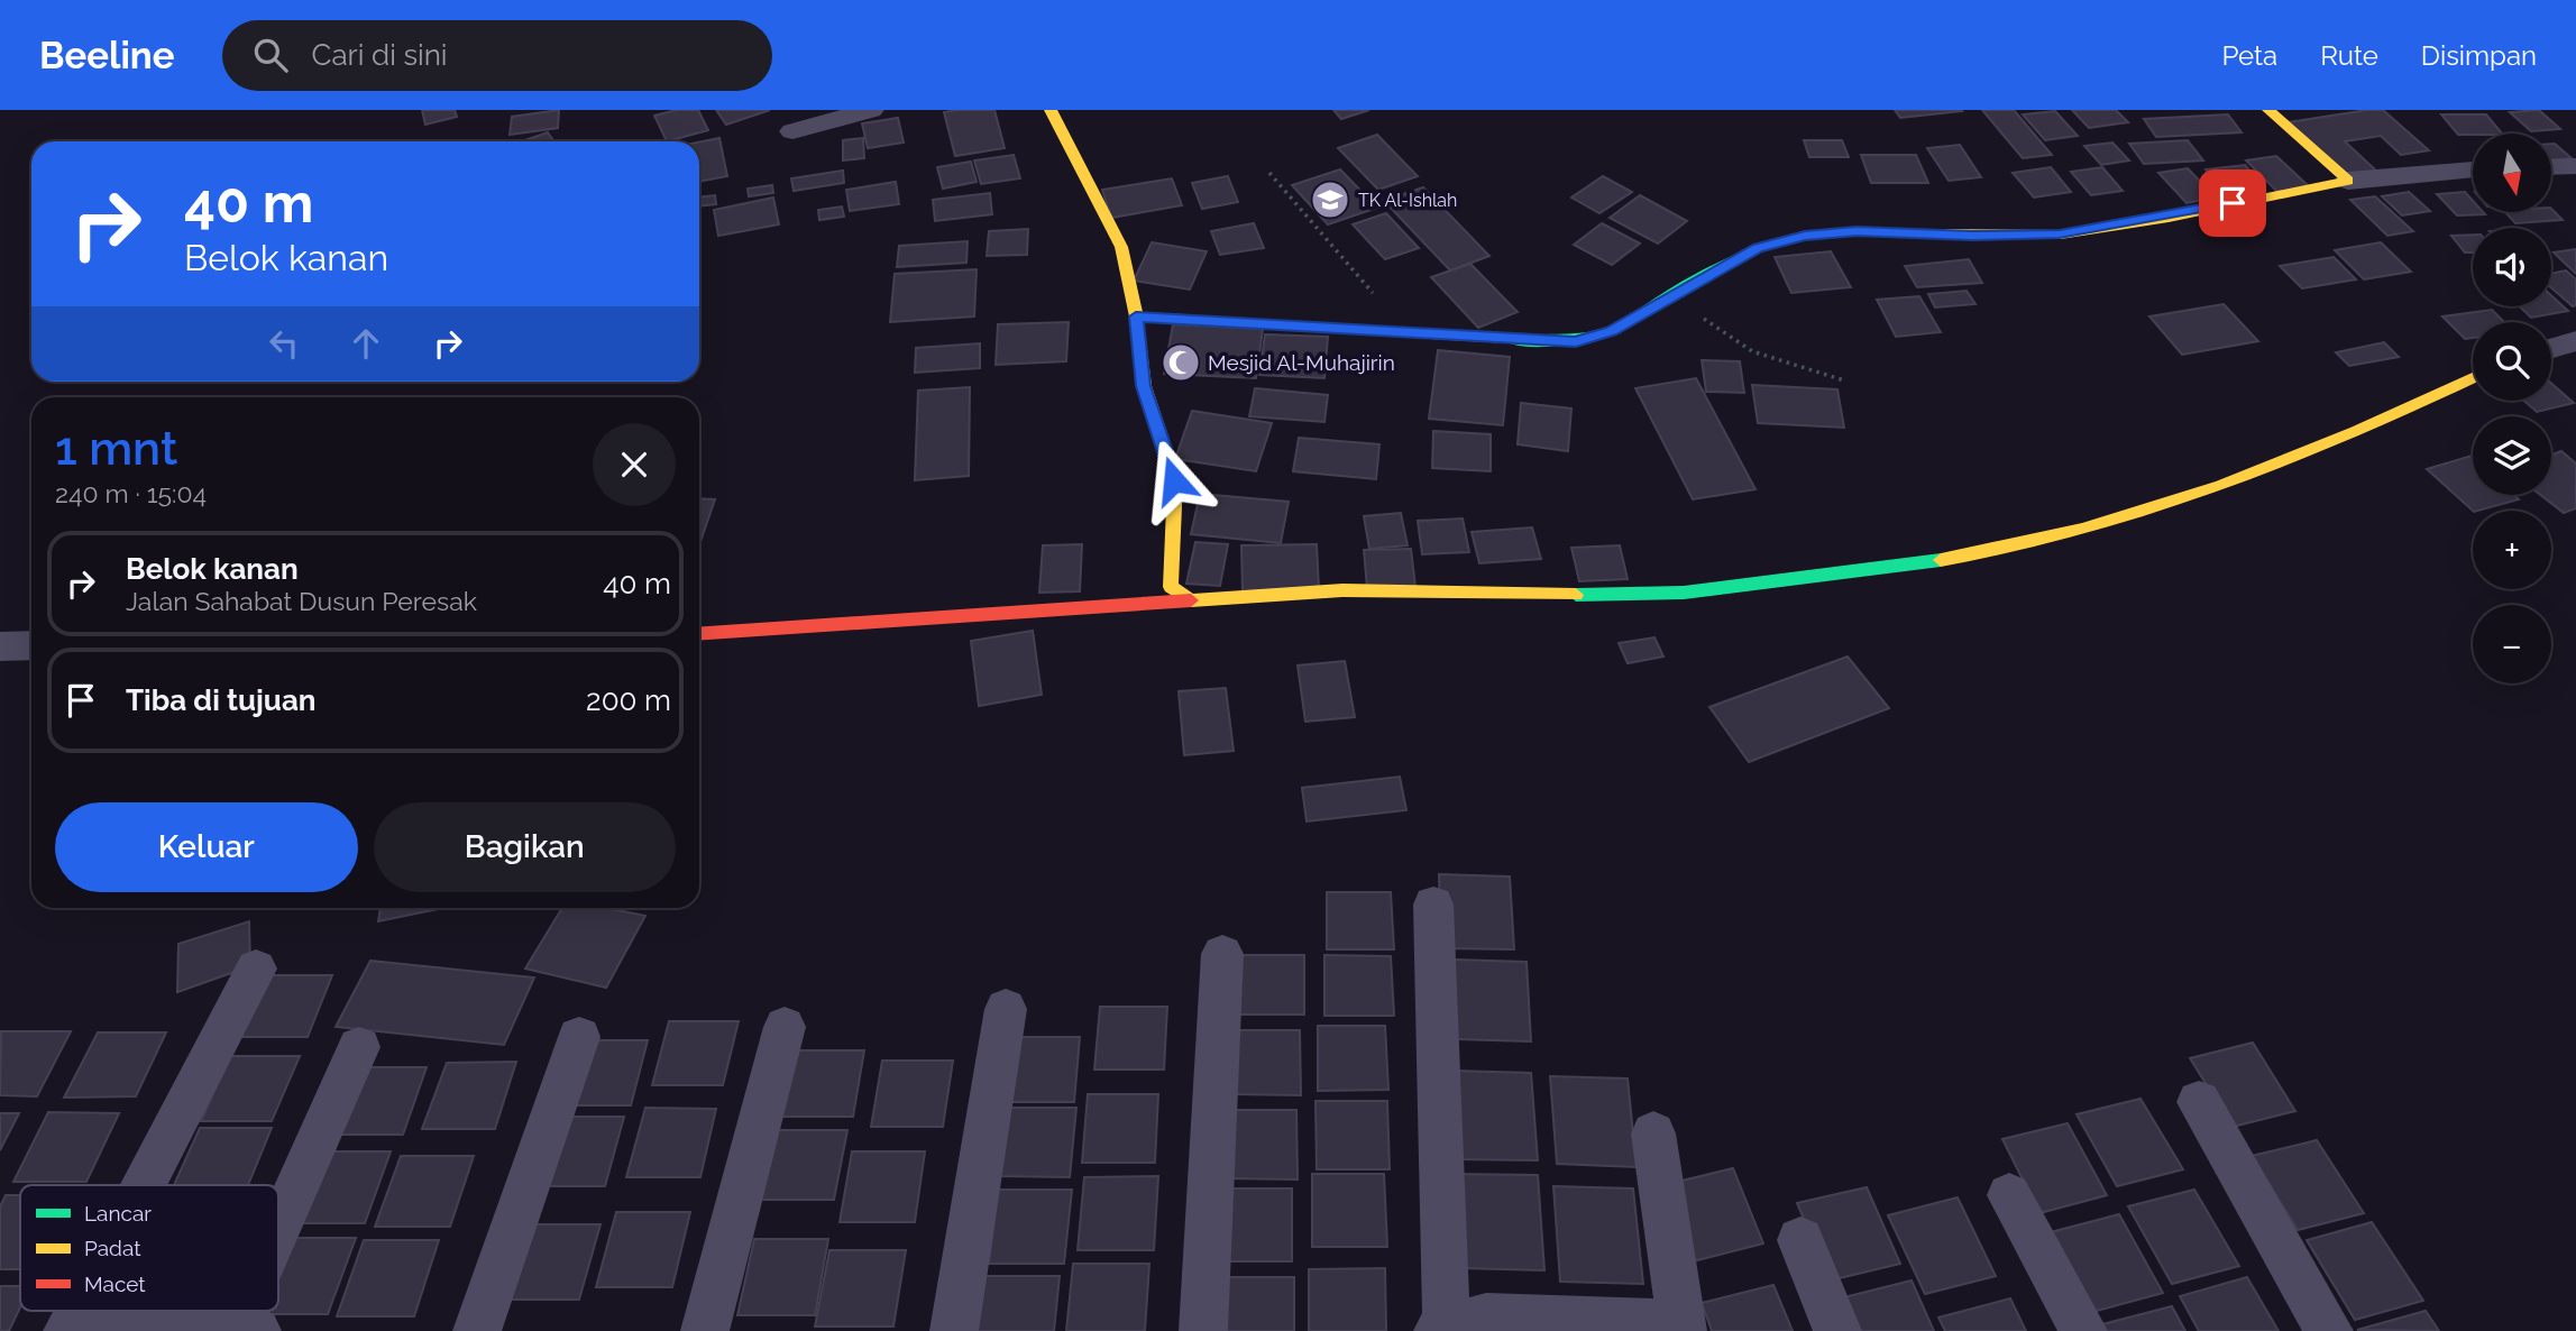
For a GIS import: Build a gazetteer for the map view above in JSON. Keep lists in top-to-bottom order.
{
  "places": {
    "school or university": ["TK Al-Ishlah"],
    "mosque": ["Mesjid Al-Muhajirin"]
  },
  "legend": ["Lancar", "Padat", "Macet"],
  "north": "bottom",
  "page": {
    "header": "Beeline",
    "search": "Cari di sini",
    "nav": ["Peta", "Rute", "Disimpan"],
    "map_buttons": ["+", "−"],
    "turn": ["40 m", "Belok kanan"],
    "heading": ["1 mnt", "240 m · 15:04"],
    "list": [
      {
        "name": "Belok kanan",
        "note": "Jalan Sahabat Dusun Peresak",
        "value": "40 m"
      },
      {
        "name": "Tiba di tujuan",
        "value": "200 m"
      }
    ],
    "buttons": ["Keluar", "Bagikan"]
  }
}
